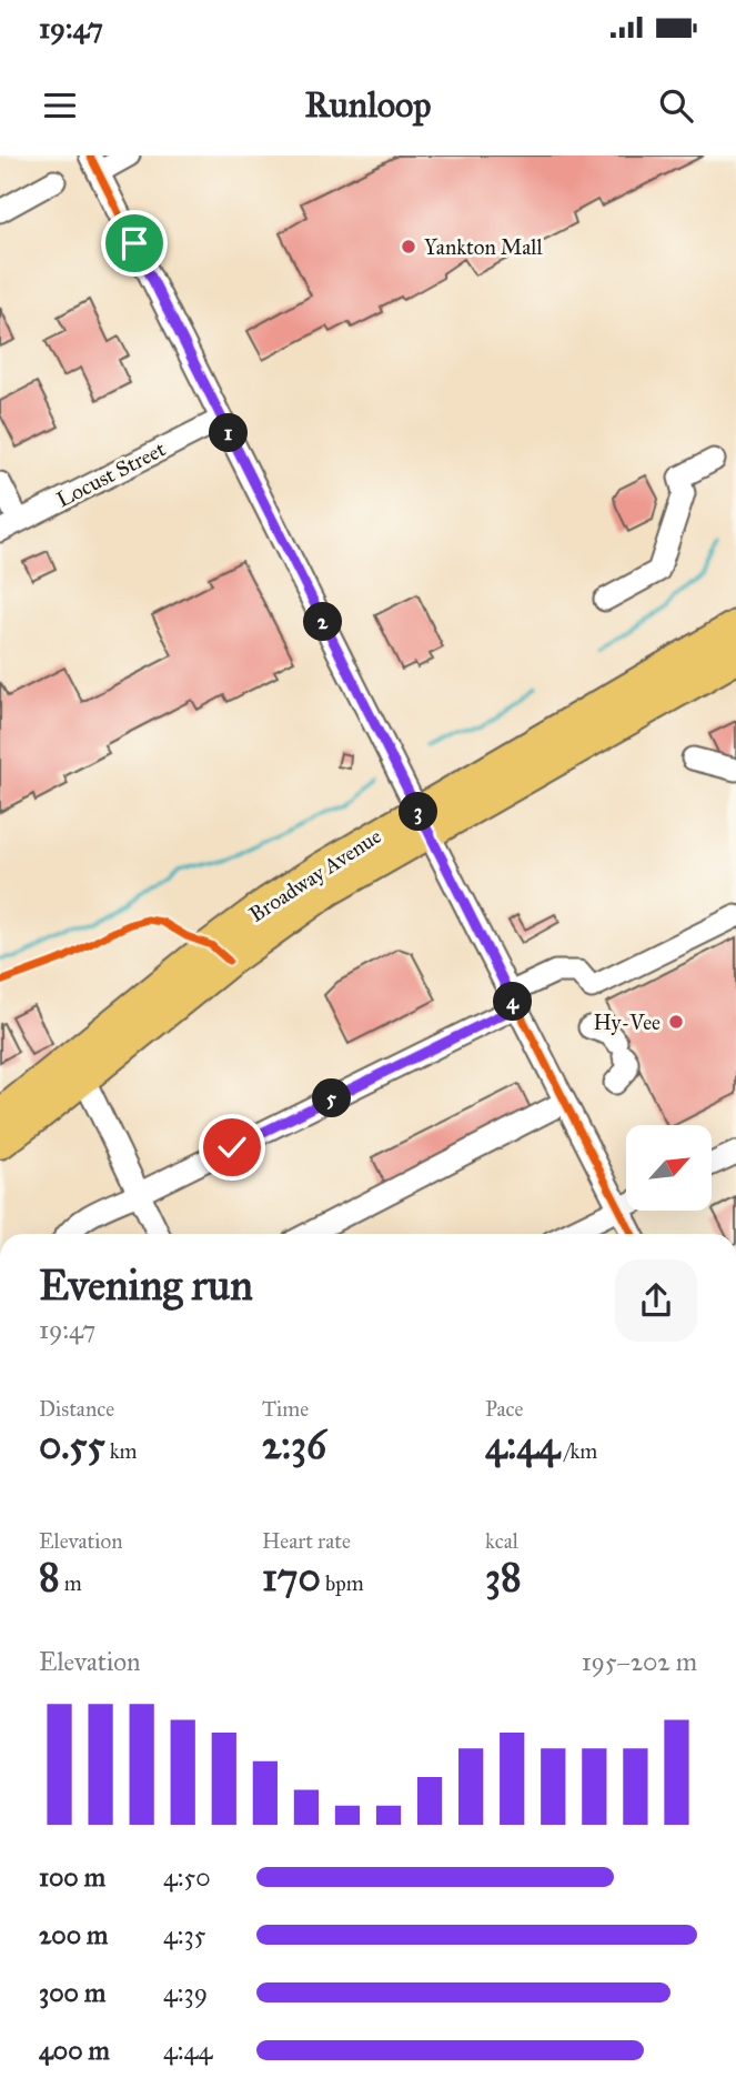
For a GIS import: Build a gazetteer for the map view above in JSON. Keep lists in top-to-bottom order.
{
  "streets": {
    "highway": ["Broadway Avenue"],
    "street": ["Locust Street"]
  },
  "places": ["Yankton Mall", "Hy-Vee"],
  "north": "top right",
  "page": {
    "status": "19:47",
    "header": "Runloop",
    "pins": [
      "1",
      "2",
      "3",
      "4",
      "5"
    ],
    "heading": ["Evening run", "19:47"],
    "stats": [
      ["Distance", "0.55 km"],
      ["Time", "2:36"],
      ["Pace", "4:44 /km"],
      ["Elevation", "8 m"],
      ["Heart rate", "170 bpm"],
      ["kcal", "38"]
    ],
    "chart": ["Elevation", "195–202 m"],
    "list": [
      {
        "name": "100 m",
        "note": "4:50"
      },
      {
        "name": "200 m",
        "note": "4:35"
      },
      {
        "name": "300 m",
        "note": "4:39"
      },
      {
        "name": "400 m",
        "note": "4:44"
      }
    ]
  }
}
